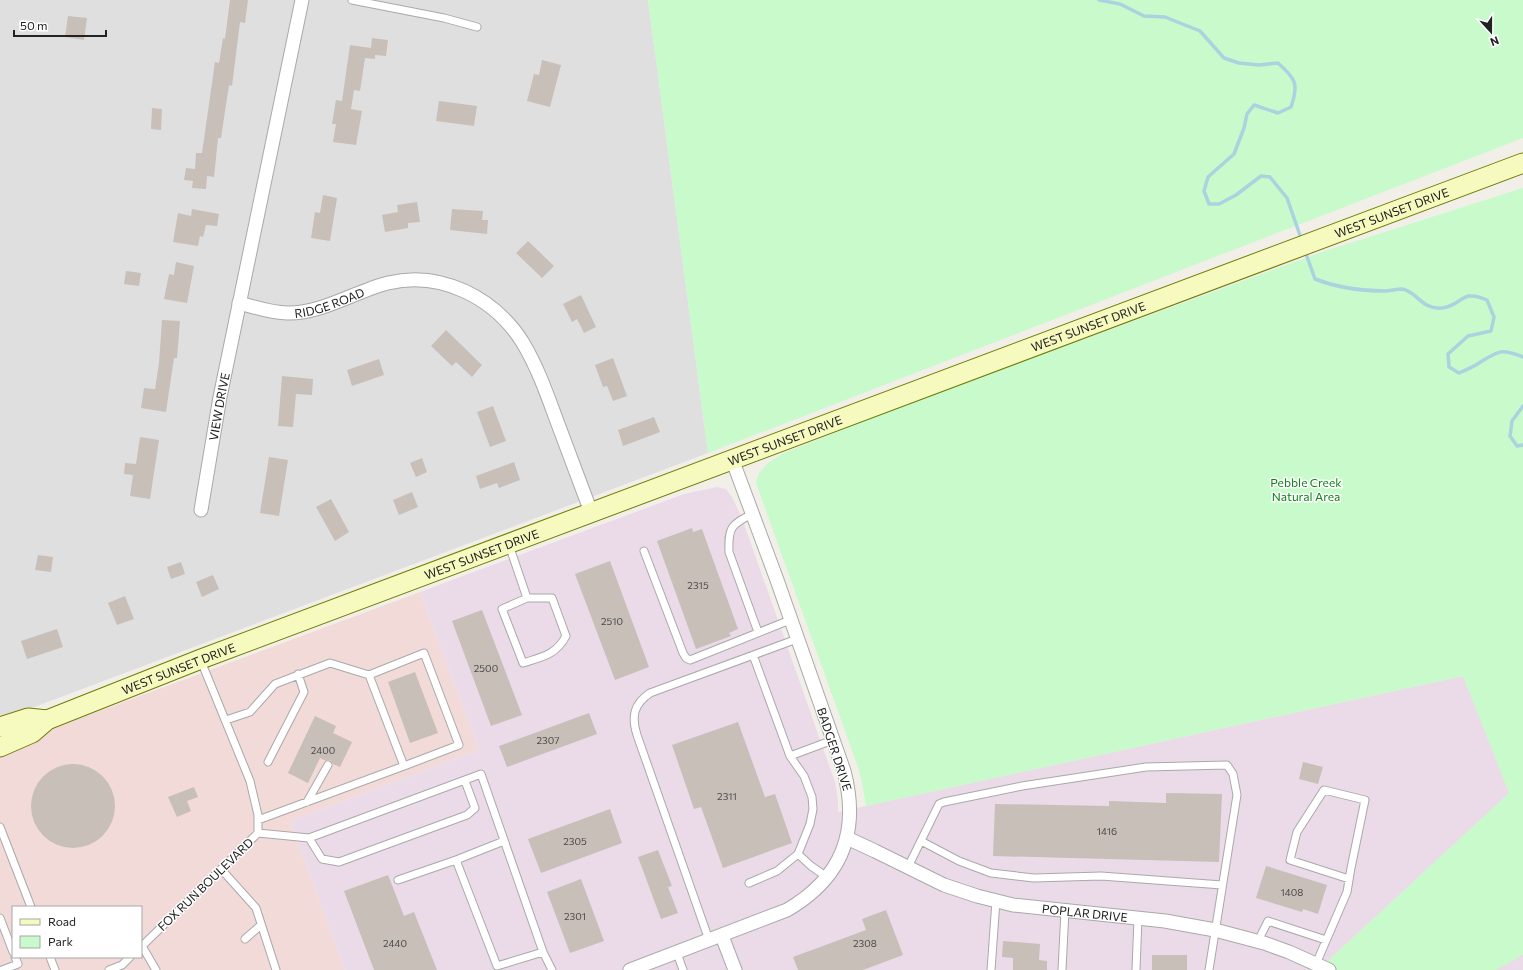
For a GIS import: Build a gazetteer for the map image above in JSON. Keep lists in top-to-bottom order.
{
  "streets": {
    "main road": ["WEST SUNSET DRIVE"],
    "street": [
      "RIDGE ROAD",
      "VIEW DRIVE",
      "BADGER DRIVE",
      "POPLAR DRIVE"
    ],
    "lane": ["FOX RUN BOULEVARD"]
  },
  "crossings": [
    ["WEST SUNSET DRIVE", "RIDGE ROAD"],
    ["WEST SUNSET DRIVE", "BADGER DRIVE"],
    ["WEST SUNSET DRIVE", "FOX RUN BOULEVARD"],
    ["RIDGE ROAD", "VIEW DRIVE"],
    ["BADGER DRIVE", "POPLAR DRIVE"]
  ],
  "parks": ["Pebble Creek Natural Area"],
  "house_numbers": [
    "2315",
    "2510",
    "2500",
    "2307",
    "2400",
    "2311",
    "1416",
    "2305",
    "1408",
    "2301",
    "2440",
    "2308"
  ],
  "legend": ["Road", "Park"],
  "scale_bar": "50 m",
  "north": "bottom"
}
